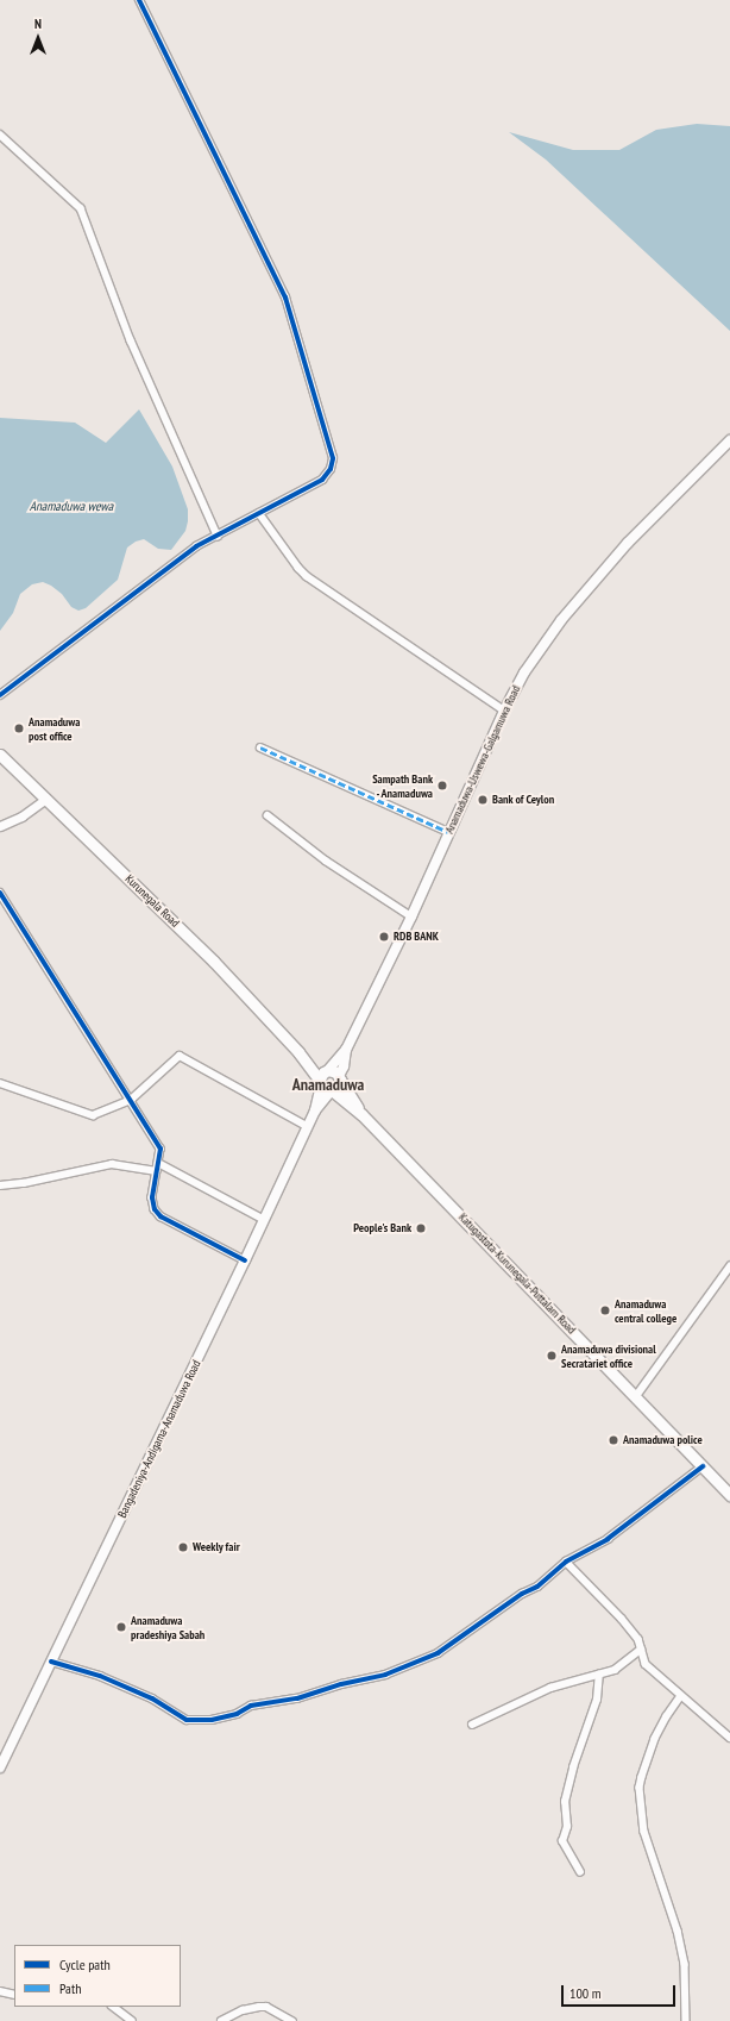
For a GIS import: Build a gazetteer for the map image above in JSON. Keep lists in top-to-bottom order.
{
  "streets": {
    "highway": ["Kurunegala Road", "Katugastota-Kurunegala-Puttalam Road"],
    "main road": ["Anamaduwa-Uswewa-Galgamuwa Road", "Bangadeniya-Andigama-Anamaduwa Road"]
  },
  "crossings": [
    ["Anamaduwa-Uswewa-Galgamuwa Road", "Kurunegala Road"],
    ["Anamaduwa-Uswewa-Galgamuwa Road", "Katugastota-Kurunegala-Puttalam Road"],
    ["Anamaduwa-Uswewa-Galgamuwa Road", "Bangadeniya-Andigama-Anamaduwa Road"],
    ["Kurunegala Road", "Katugastota-Kurunegala-Puttalam Road"],
    ["Kurunegala Road", "Bangadeniya-Andigama-Anamaduwa Road"],
    ["Katugastota-Kurunegala-Puttalam Road", "Bangadeniya-Andigama-Anamaduwa Road"]
  ],
  "districts": ["Anamaduwa"],
  "water": ["Anamaduwa wewa"],
  "places": [
    "Anamaduwa post office",
    "Sampath Bank - Anamaduwa",
    "Bank of Ceylon",
    "RDB BANK",
    "People's Bank",
    "Anamaduwa central college",
    "Anamaduwa divisional Secratariet office",
    "Anamaduwa police",
    "Weekly fair",
    "Anamaduwa pradeshiya Sabah"
  ],
  "legend": ["Cycle path", "Path"],
  "scale_bar": "100 m",
  "north": "top"
}
